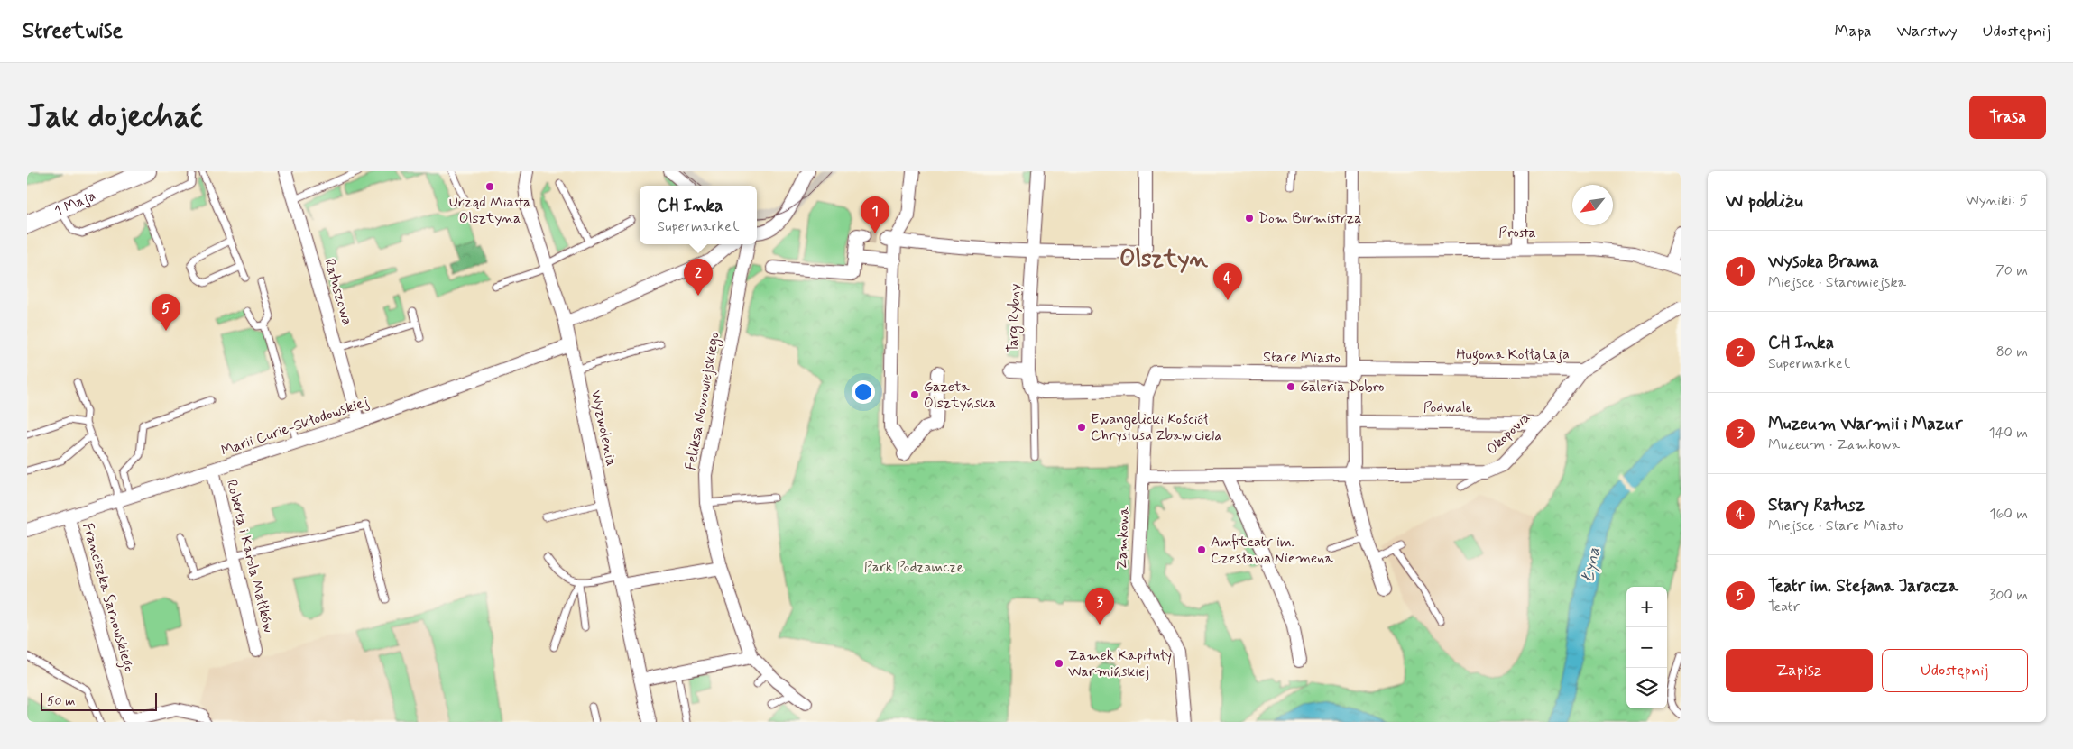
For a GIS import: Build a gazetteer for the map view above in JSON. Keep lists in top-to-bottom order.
{
  "streets": {
    "street": [
      "1 Maja",
      "Prosta",
      "Ratuszowa",
      "Targ Rybny",
      "Hugona Kołłątaja",
      "Stare Miasto",
      "Feliksa Nowowiejskiego",
      "Podwale",
      "Marii Curie-Skłodowskiej",
      "Wyzwolenia",
      "Okopowa",
      "Zamkowa",
      "Roberta i Karola Małłków",
      "Franciszka Sarnowskiego"
    ]
  },
  "crossings": [
    ["Prosta", "Stare Miasto"],
    ["Ratuszowa", "Marii Curie-Skłodowskiej"],
    ["Hugona Kołłątaja", "Okopowa"],
    ["Stare Miasto", "Zamkowa"],
    ["Podwale", "Okopowa"],
    ["Marii Curie-Skłodowskiej", "Wyzwolenia"],
    ["Marii Curie-Skłodowskiej", "Roberta i Karola Małłków"],
    ["Marii Curie-Skłodowskiej", "Franciszka Sarnowskiego"],
    ["Okopowa", "Zamkowa"]
  ],
  "districts": ["Olsztyn"],
  "water": ["Łyna"],
  "parks": ["Park Podzamcze"],
  "places": [
    "Urząd Miasta Olsztyna",
    "Dom Burmistrza",
    "Galeria Dobro",
    "Gazeta Olsztyńska",
    "Ewangelicki Kościół Chrystusa Zbawiciela",
    "Amfiteatr im. Czesława Niemena",
    "Zamek Kapituły Warmińskiej"
  ],
  "scale_bar": "50 m",
  "north": "bottom left",
  "page": {
    "header": "Streetwise",
    "nav": ["Mapa", "Warstwy", "Udostępnij"],
    "buttons": [
      "Trasa",
      ["Zapisz", "Udostępnij"]
    ],
    "title": "Jak dojechać",
    "heading": ["W pobliżu", "Wyniki: 5"],
    "popup": ["CH Inka", "Supermarket"],
    "pins": [
      "1",
      "2",
      "4",
      "5",
      "3"
    ],
    "list": [
      {
        "mark": "1",
        "name": "Wysoka Brama",
        "note": "Miejsce · Staromiejska",
        "value": "70 m"
      },
      {
        "mark": "2",
        "name": "CH Inka",
        "note": "Supermarket",
        "value": "80 m"
      },
      {
        "mark": "3",
        "name": "Muzeum Warmii i Mazur",
        "note": "Muzeum · Zamkowa",
        "value": "140 m"
      },
      {
        "mark": "4",
        "name": "Stary Ratusz",
        "note": "Miejsce · Stare Miasto",
        "value": "160 m"
      },
      {
        "mark": "5",
        "name": "Teatr im. Stefana Jaracza",
        "note": "Teatr",
        "value": "300 m"
      }
    ],
    "map_buttons": ["+", "−"],
    "scale": "50 m"
  }
}
